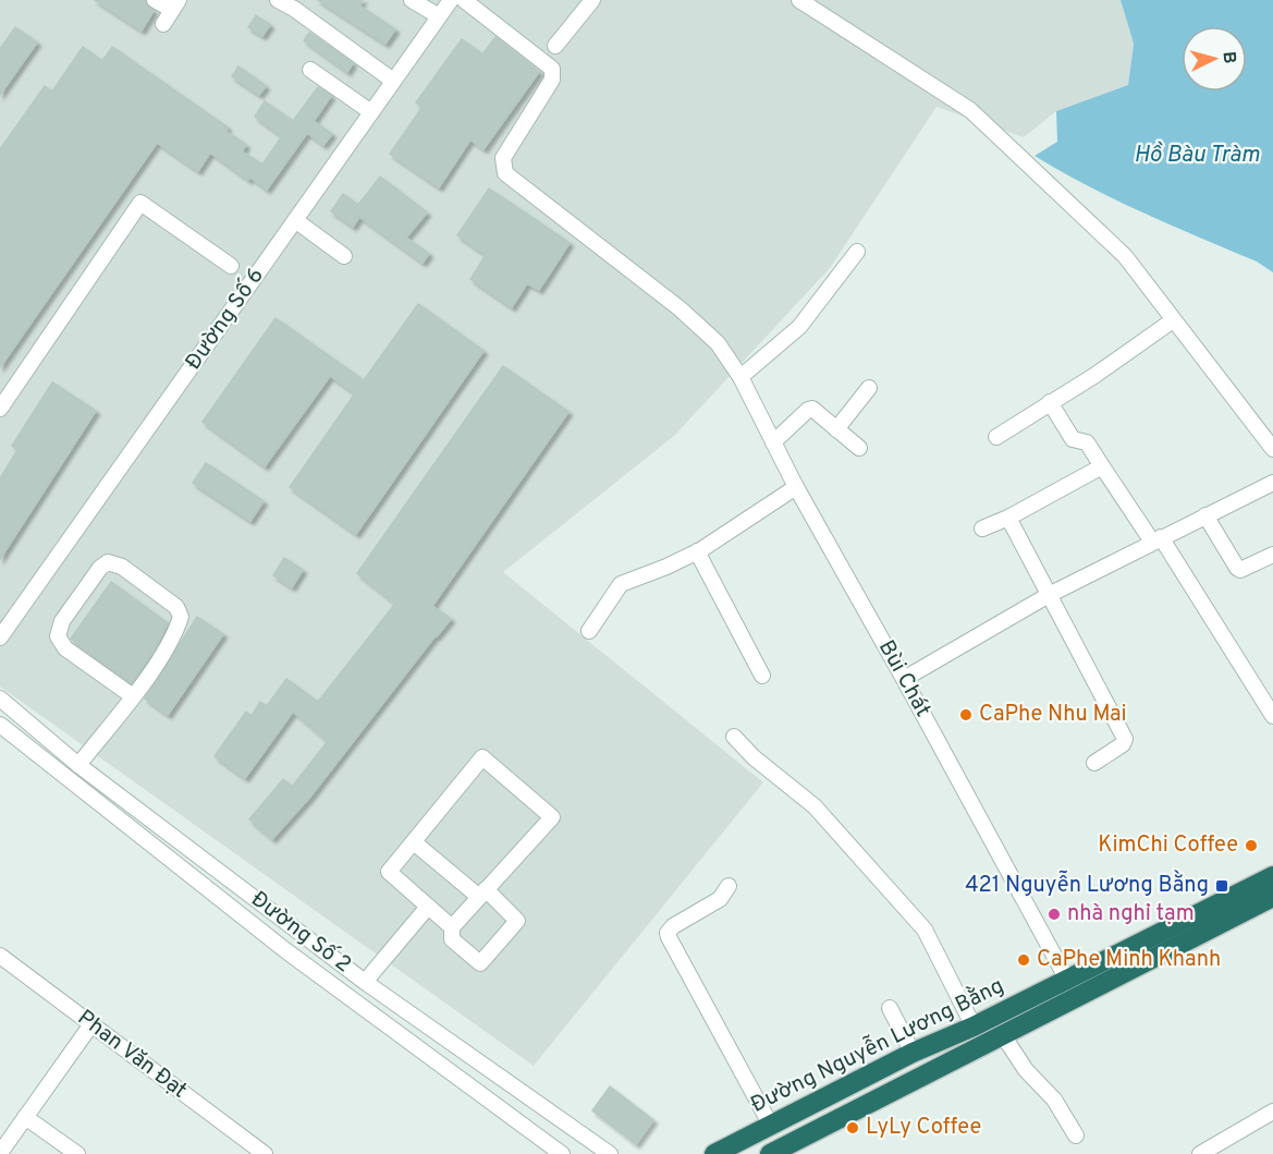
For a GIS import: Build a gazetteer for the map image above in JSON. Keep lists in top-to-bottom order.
{
  "streets": {
    "highway": ["Đường Nguyễn Lương Bằng"],
    "street": [
      "Đường Số 6",
      "Bùi Chát",
      "Đường Số 2",
      "Phan Văn Đạt"
    ]
  },
  "crossings": [
    ["Bùi Chát", "Đường Nguyễn Lương Bằng"]
  ],
  "water": ["Hồ Bàu Tràm"],
  "places": {
    "other": [
      "CaPhe Nhu Mai",
      "KimChi Coffee",
      "nhà nghỉ tạm",
      "CaPhe Minh Khanh",
      "LyLy Coffee"
    ],
    "transit": ["421 Nguyễn Lương Bằng"]
  },
  "north": "right"
}
